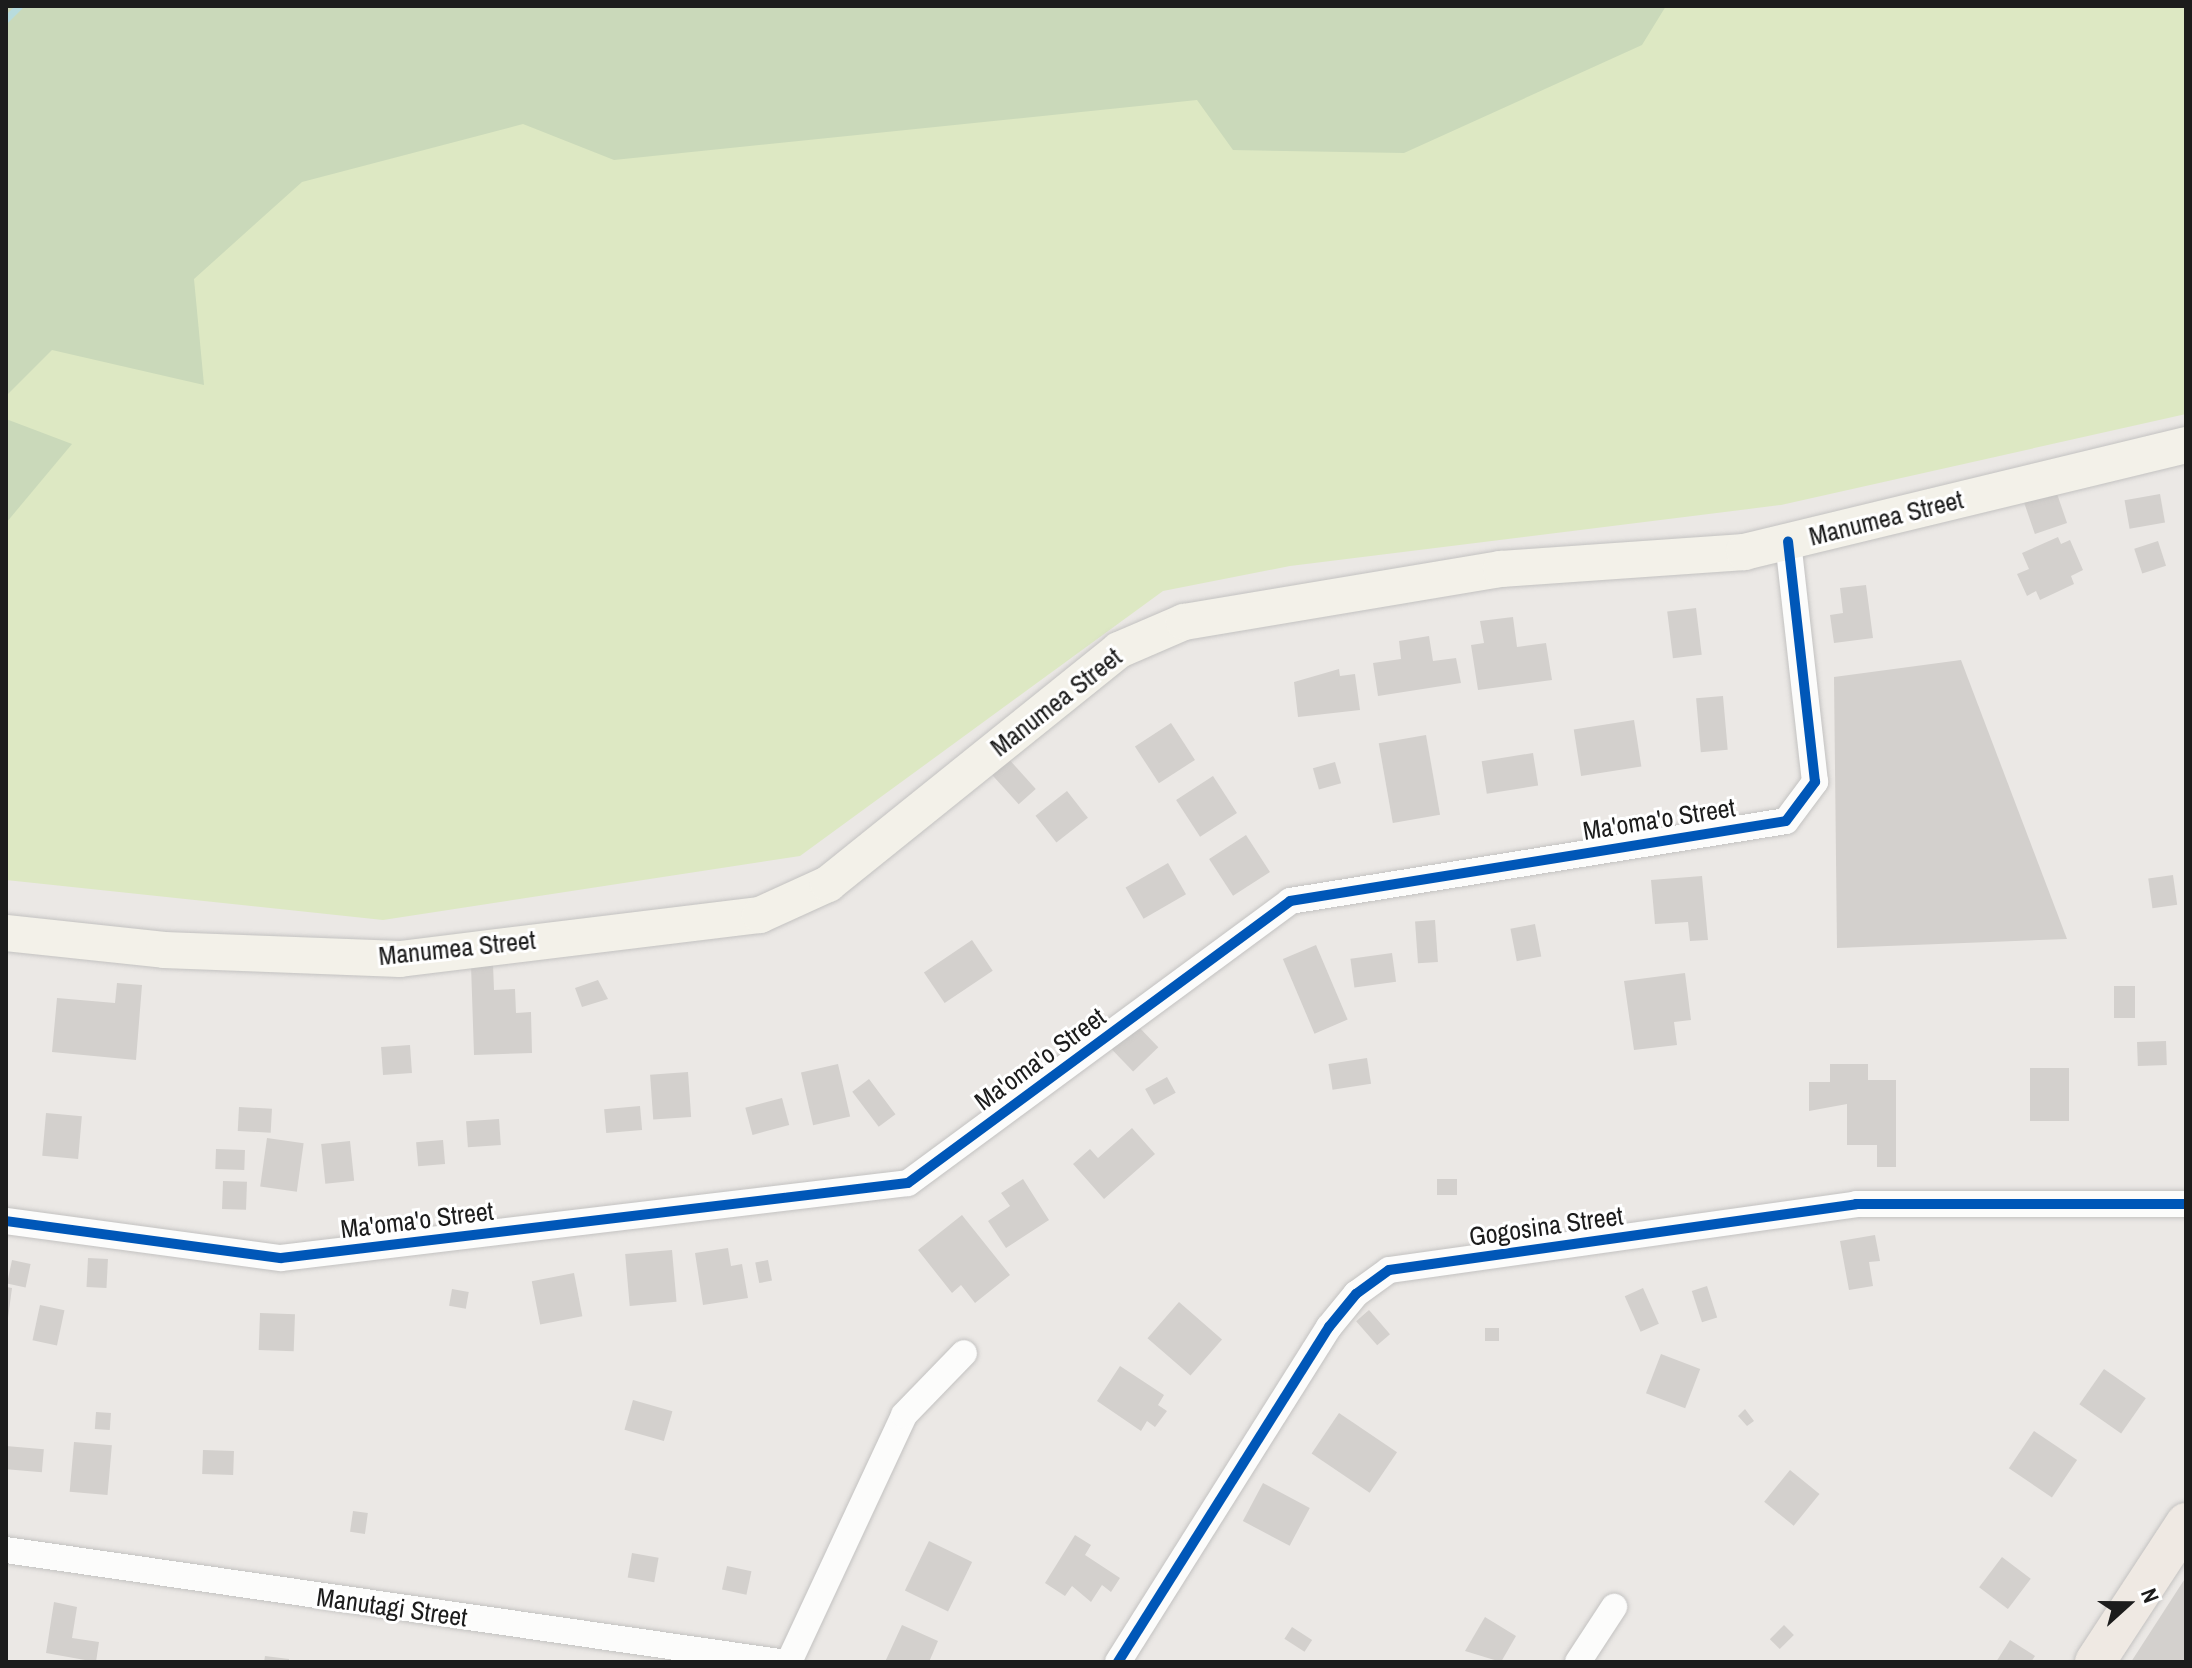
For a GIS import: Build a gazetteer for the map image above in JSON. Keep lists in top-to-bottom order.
{
  "streets": {
    "main road": ["Manumea Street"],
    "street": ["Ma'oma'o Street", "Gogosina Street", "Manutagi Street"]
  },
  "crossings": [
    ["Manumea Street", "Ma'oma'o Street"]
  ],
  "north": "right"
}
